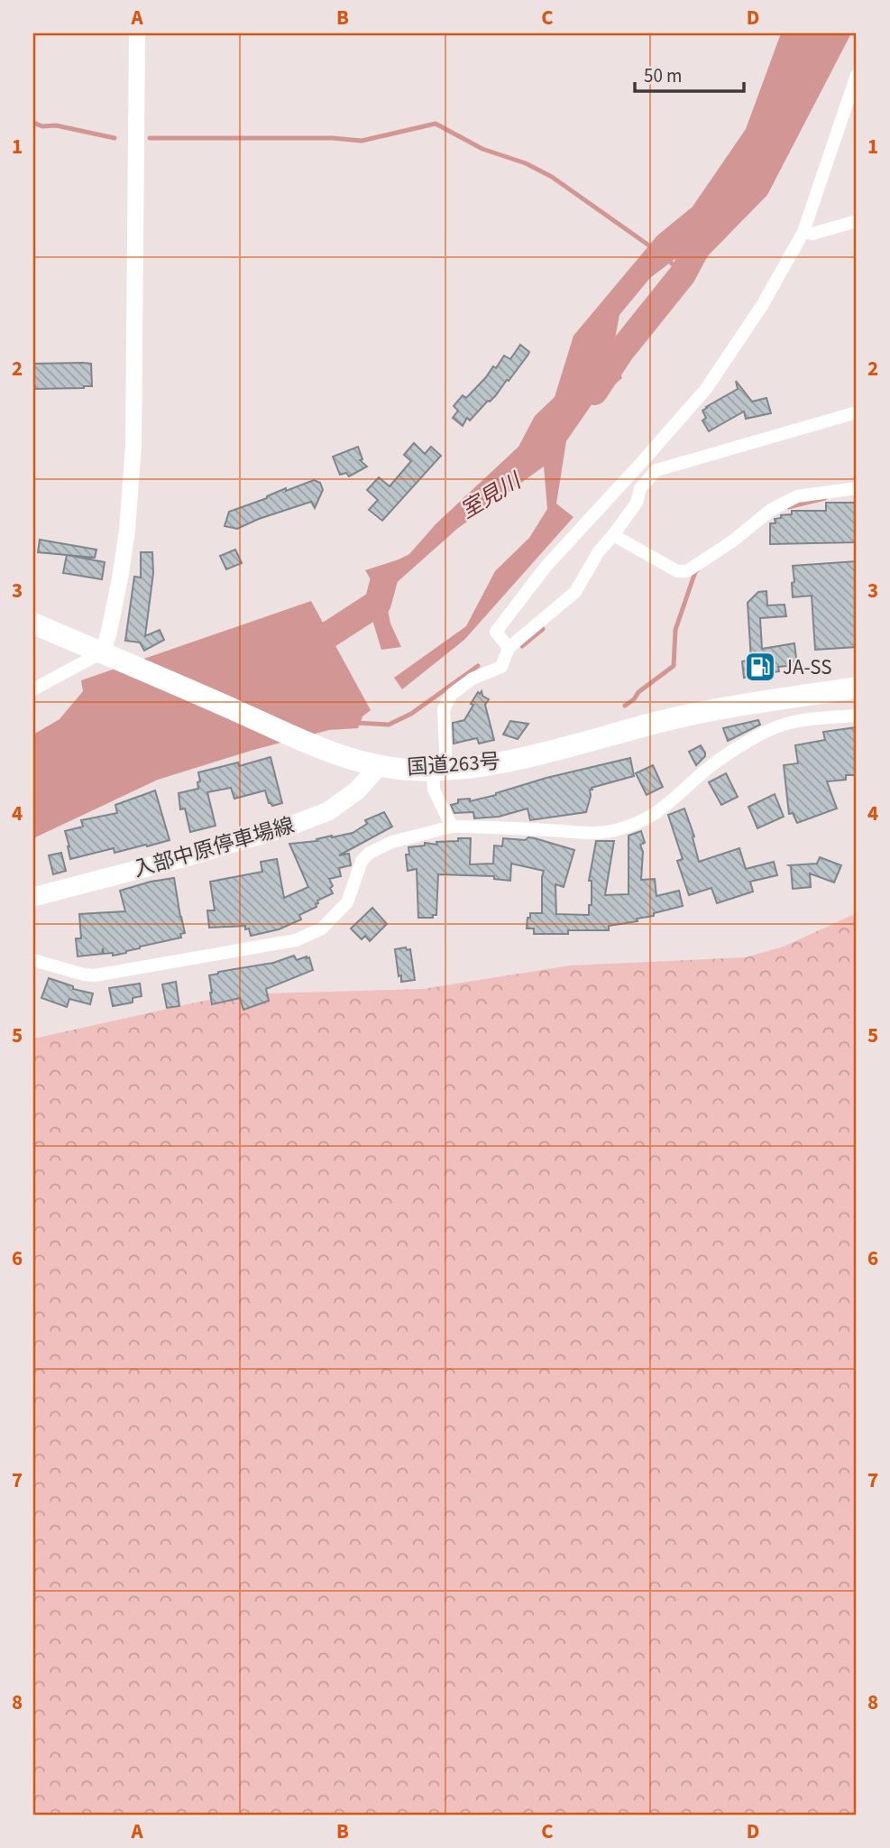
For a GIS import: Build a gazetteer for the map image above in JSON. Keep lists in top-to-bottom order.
{
  "streets": {
    "highway": ["国道263号"],
    "main road": ["入部中原停車場線"]
  },
  "crossings": [
    ["国道263号", "入部中原停車場線"]
  ],
  "water": ["室見川"],
  "places": {
    "fuel station": ["JA-SS"]
  },
  "scale_bar": "50 m",
  "grid": {
    "columns": [
      "A",
      "B",
      "C",
      "D"
    ],
    "rows": [
      "1",
      "2",
      "3",
      "4",
      "5",
      "6",
      "7",
      "8"
    ]
  }
}
